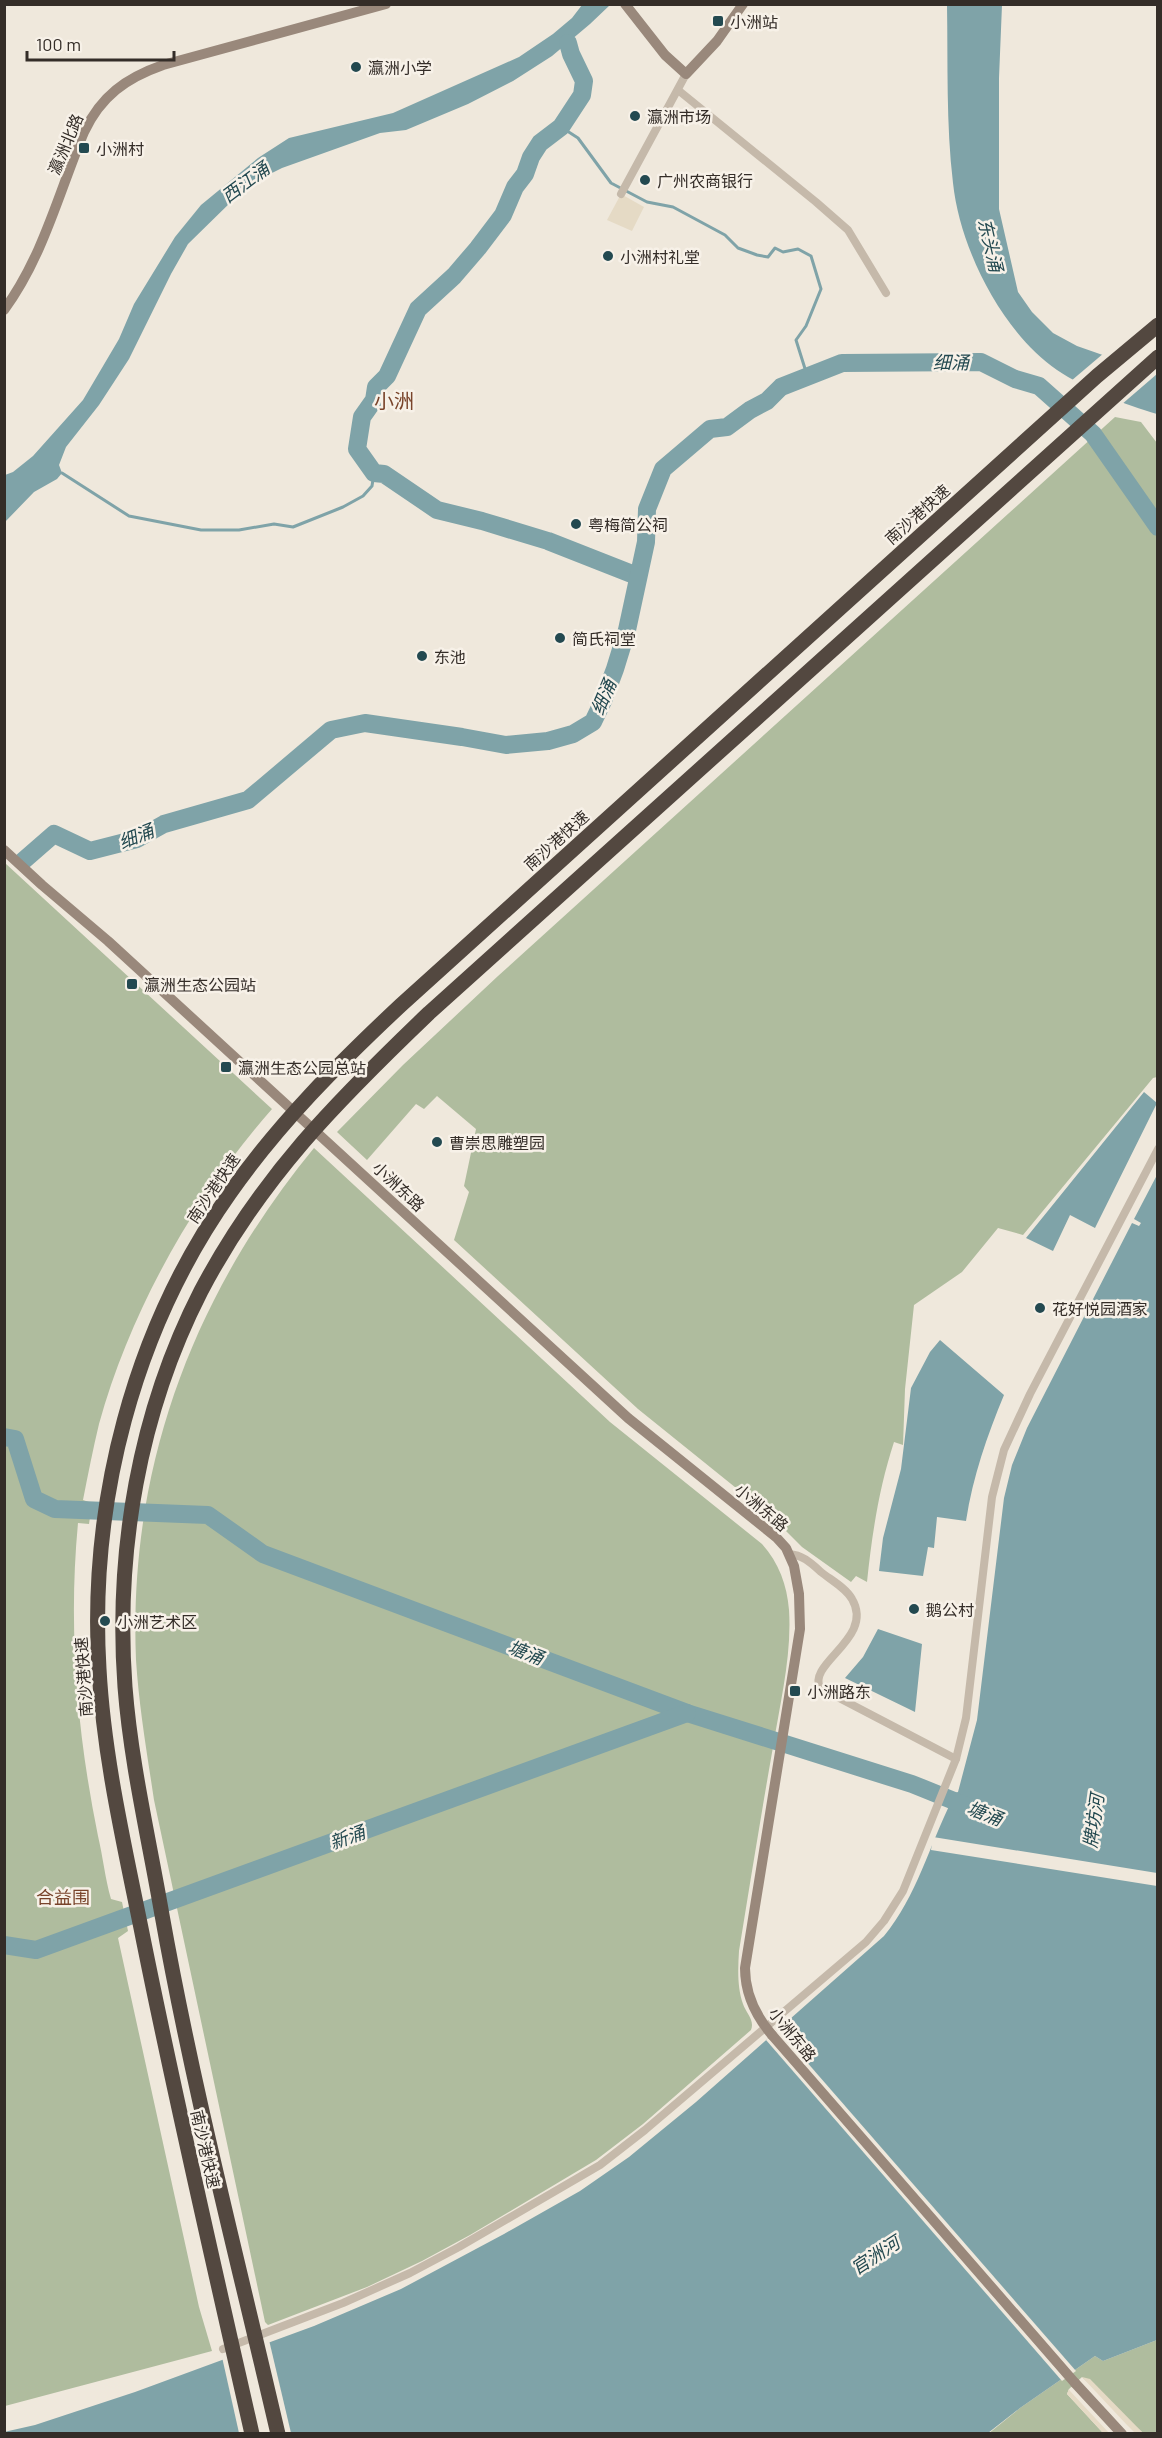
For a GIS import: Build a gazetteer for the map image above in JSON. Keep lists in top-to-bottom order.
{
  "streets": {
    "highway": ["南沙港快速"],
    "main road": ["瀛洲北路", "小洲东路"]
  },
  "districts": ["小洲", "合益围"],
  "water": [
    "西江涌",
    "东头涌",
    "细涌",
    "塘涌",
    "牌坊河",
    "新涌",
    "官洲河"
  ],
  "places": {
    "transit": [
      "小洲站",
      "小洲村",
      "瀛洲生态公园站",
      "瀛洲生态公园总站",
      "小洲路东"
    ],
    "other": [
      "瀛洲小学",
      "瀛洲市场",
      "广州农商银行",
      "小洲村礼堂",
      "粤梅简公祠",
      "简氏祠堂",
      "东池",
      "曹崇思雕塑园",
      "花好悦园酒家",
      "鹅公村",
      "小洲艺术区"
    ]
  },
  "scale_bar": "100 m"
}
